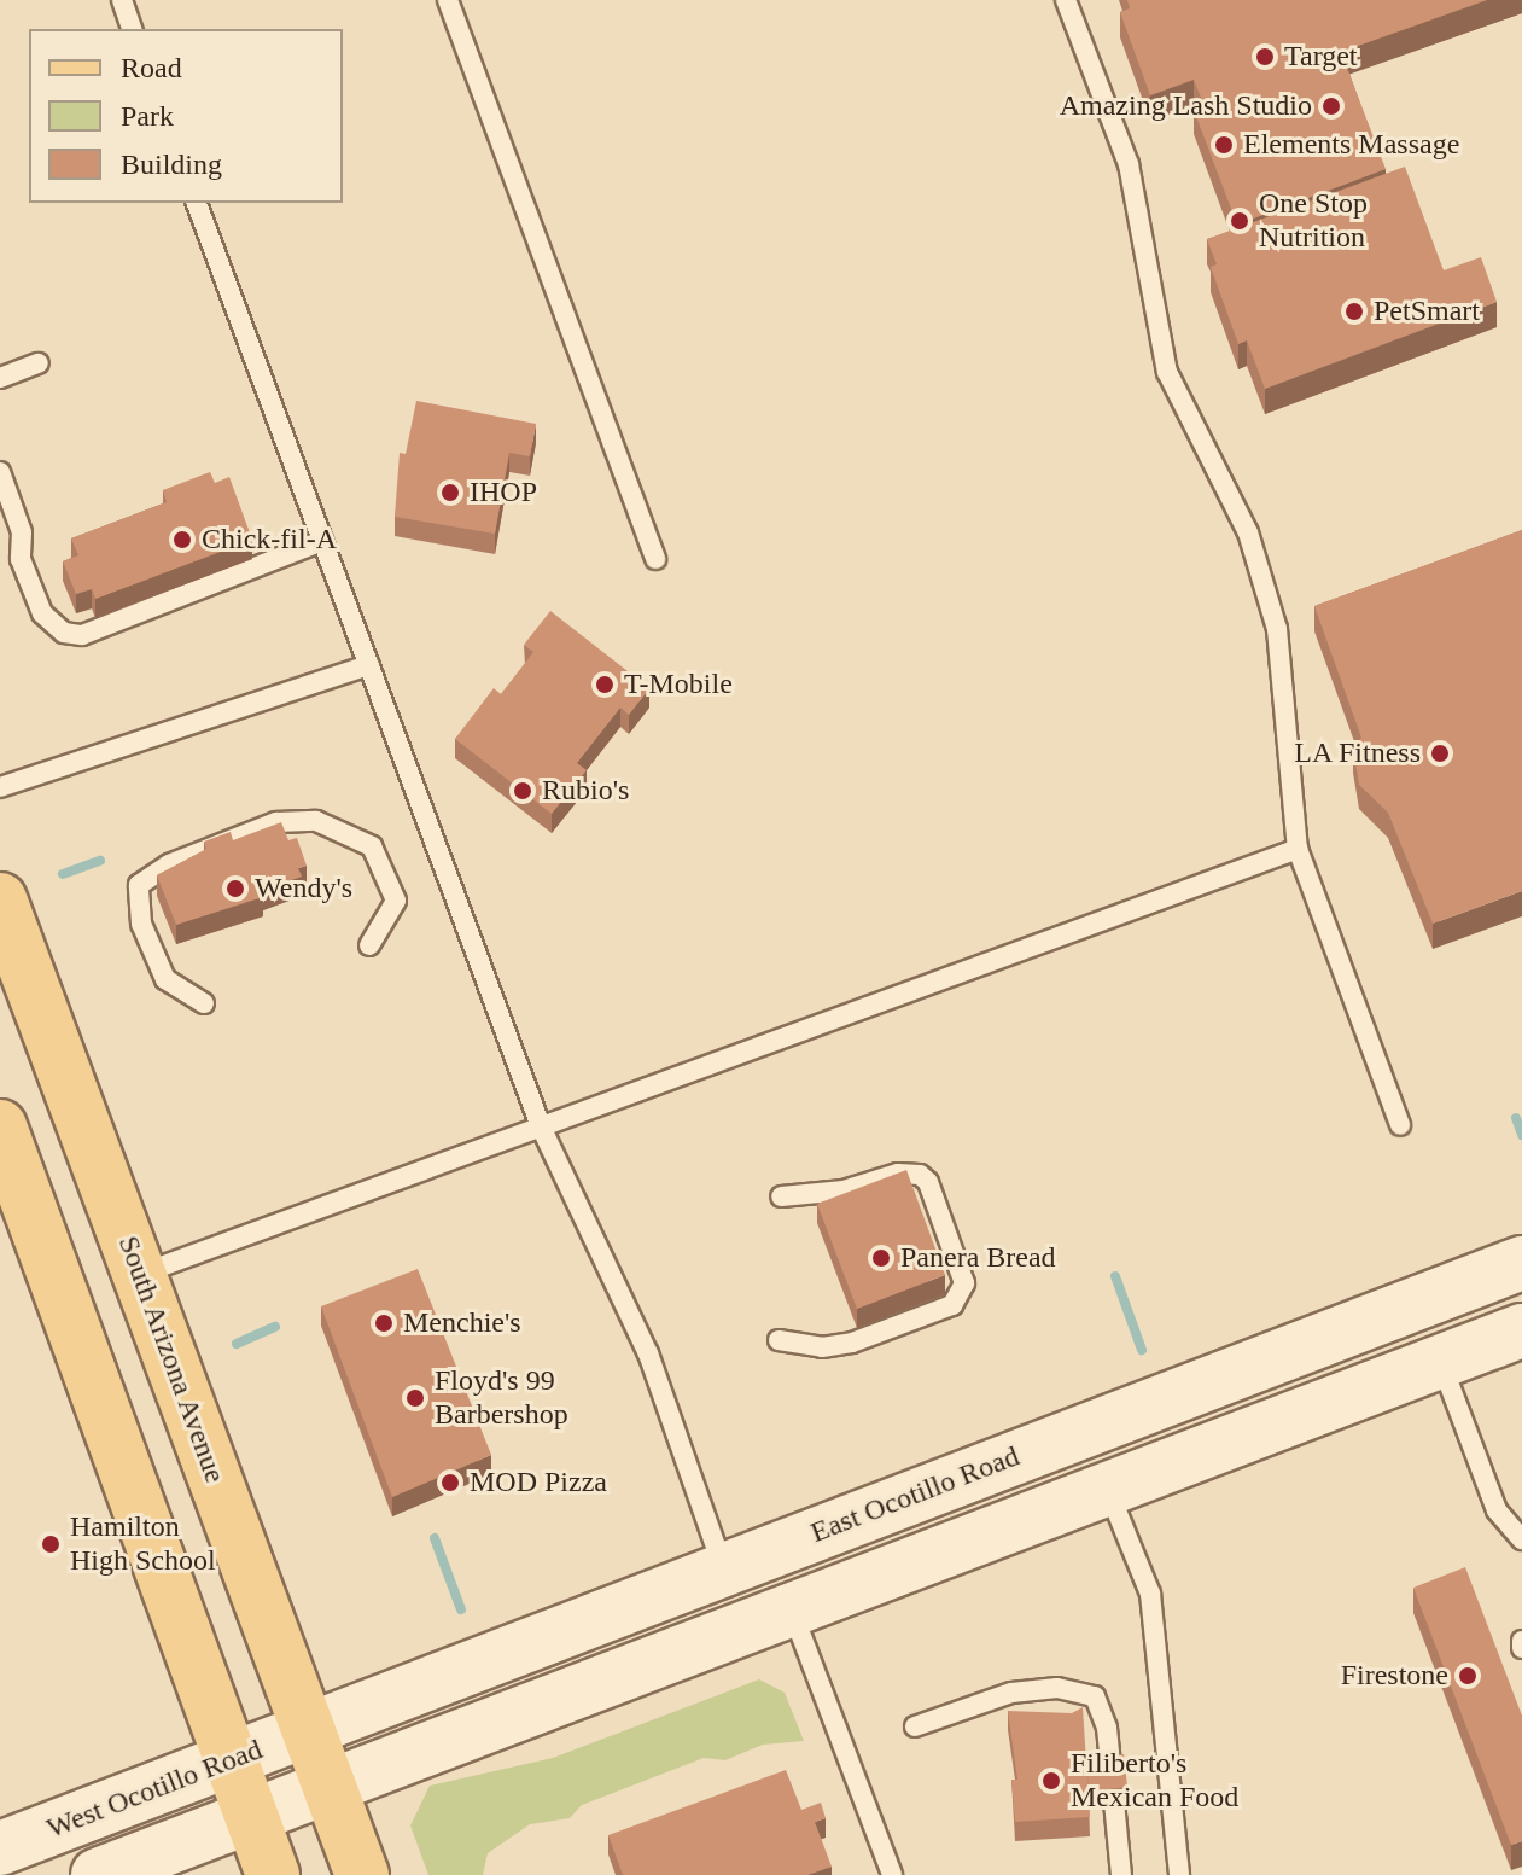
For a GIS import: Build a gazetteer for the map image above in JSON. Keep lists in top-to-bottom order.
{
  "streets": {
    "main road": ["South Arizona Avenue", "East Ocotillo Road", "West Ocotillo Road"]
  },
  "crossings": [
    ["South Arizona Avenue", "East Ocotillo Road"],
    ["South Arizona Avenue", "West Ocotillo Road"],
    ["East Ocotillo Road", "West Ocotillo Road"]
  ],
  "places": [
    "Target",
    "Amazing Lash Studio",
    "Elements Massage",
    "One Stop Nutrition",
    "PetSmart",
    "IHOP",
    "Chick-fil-A",
    "T-Mobile",
    "LA Fitness",
    "Rubio's",
    "Wendy's",
    "Panera Bread",
    "Menchie's",
    "Floyd's 99 Barbershop",
    "MOD Pizza",
    "Hamilton High School",
    "Firestone",
    "Filiberto's Mexican Food"
  ],
  "legend": ["Road", "Park", "Building"]
}
